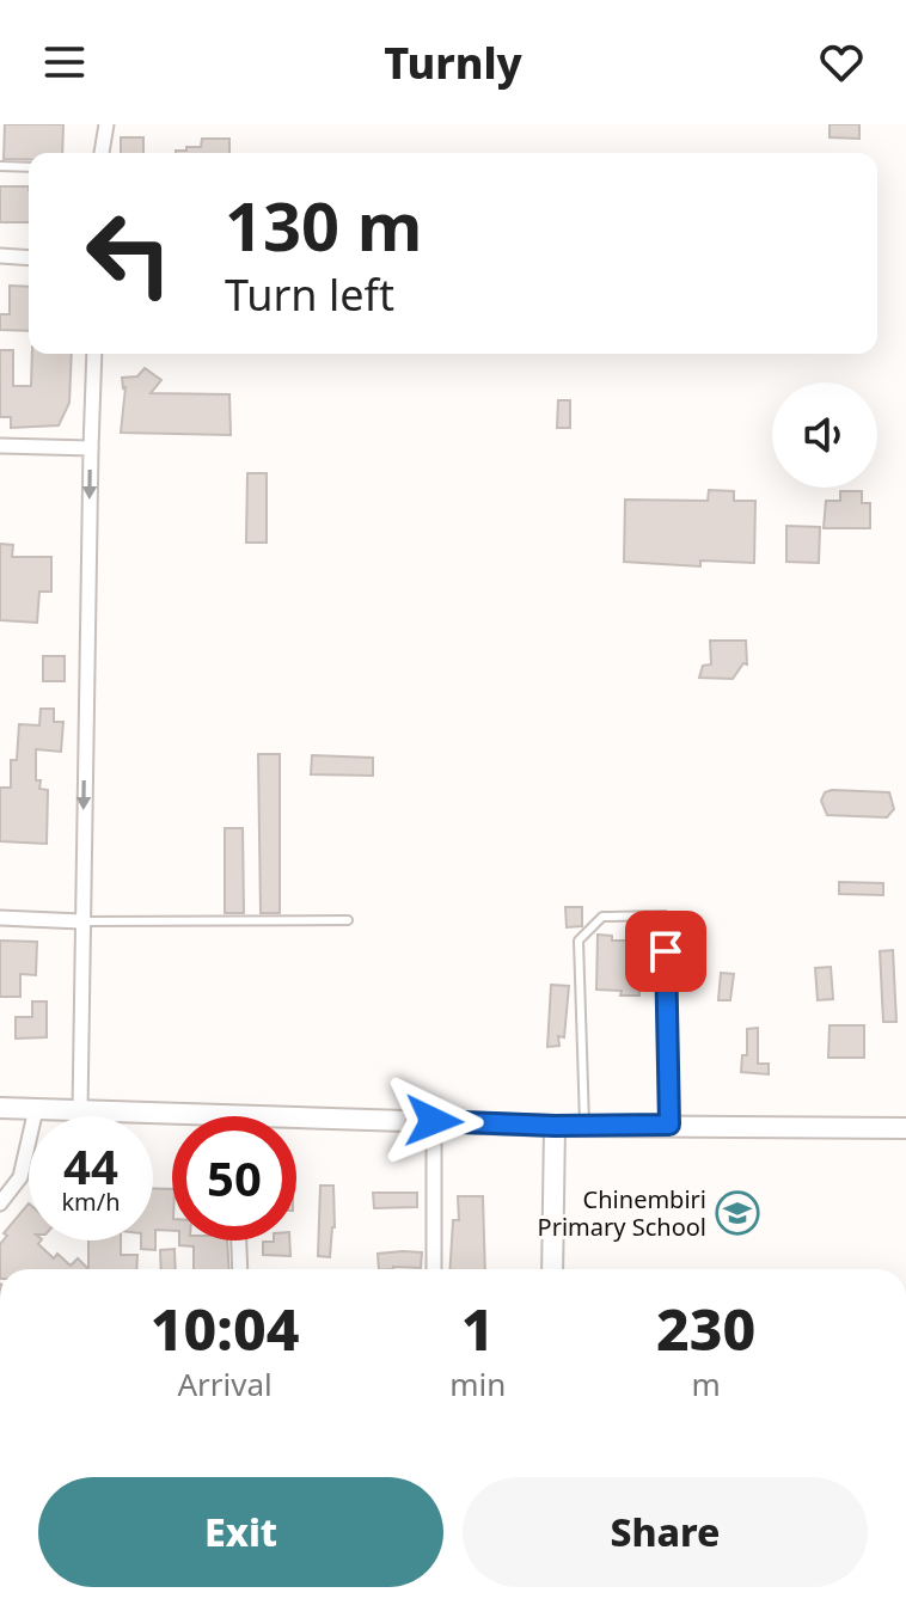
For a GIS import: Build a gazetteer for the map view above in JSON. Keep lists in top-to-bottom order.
{
  "places": {
    "school or university": ["Chinembiri Primary School"]
  },
  "page": {
    "header": "Turnly",
    "turn": ["130 m", "Turn left"],
    "speed": "44 km/h",
    "limit": "50",
    "eta": [
      "10:04",
      "Arrival",
      "1",
      "min",
      "230",
      "m"
    ],
    "buttons": ["Exit", "Share"]
  }
}
